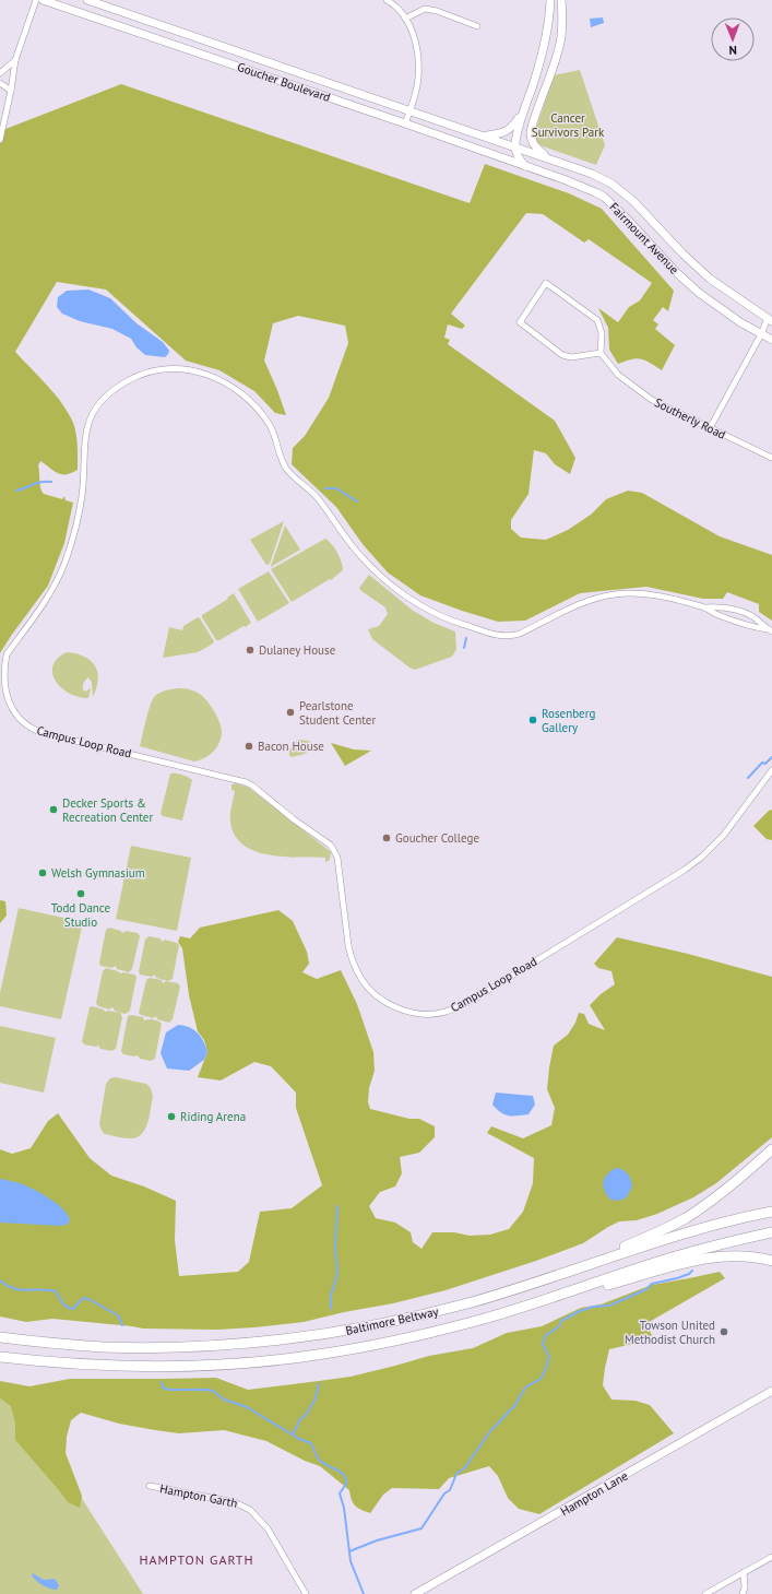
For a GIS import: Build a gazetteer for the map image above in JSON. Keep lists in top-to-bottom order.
{
  "streets": {
    "highway": ["Baltimore Beltway"],
    "main road": ["Goucher Boulevard", "Fairmount Avenue", "Hampton Lane"],
    "street": ["Southerly Road", "Campus Loop Road", "Hampton Garth"]
  },
  "crossings": [
    ["Goucher Boulevard", "Fairmount Avenue"]
  ],
  "districts": ["HAMPTON GARTH"],
  "parks": ["Cancer Survivors Park"],
  "places": [
    "Dulaney House",
    "Pearlstone Student Center",
    "Rosenberg Gallery",
    "Bacon House",
    "Decker Sports & Recreation Center",
    "Goucher College",
    "Welsh Gymnasium",
    "Todd Dance Studio",
    "Riding Arena",
    "Towson United Methodist Church"
  ],
  "north": "bottom"
}
